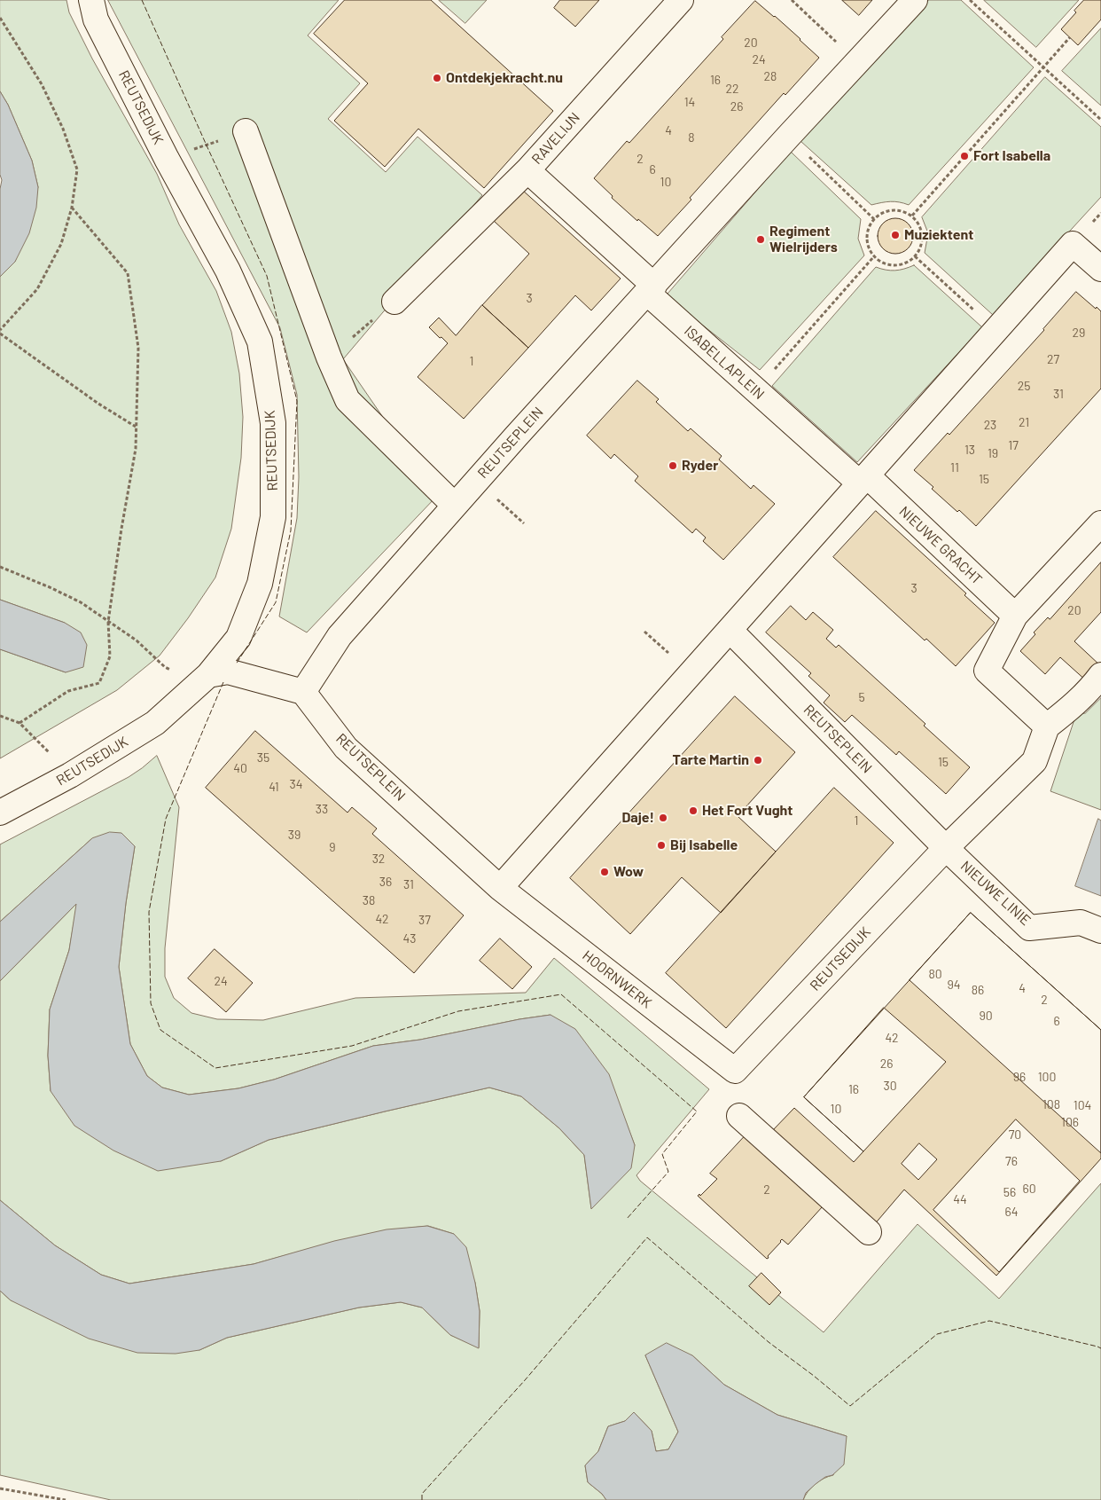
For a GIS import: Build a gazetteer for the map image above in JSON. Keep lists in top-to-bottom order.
{
  "streets": {
    "street": [
      "REUTSEDIJK",
      "RAVELIJN",
      "ISABELLAPLEIN",
      "REUTSEPLEIN",
      "NIEUWE GRACHT",
      "NIEUWE LINIE",
      "HOORNWERK"
    ]
  },
  "crossings": [
    ["REUTSEDIJK", "REUTSEPLEIN"],
    ["REUTSEDIJK", "NIEUWE LINIE"],
    ["REUTSEDIJK", "HOORNWERK"],
    ["RAVELIJN", "ISABELLAPLEIN"],
    ["RAVELIJN", "REUTSEPLEIN"],
    ["ISABELLAPLEIN", "REUTSEPLEIN"],
    ["ISABELLAPLEIN", "NIEUWE GRACHT"],
    ["REUTSEPLEIN", "NIEUWE LINIE"],
    ["REUTSEPLEIN", "HOORNWERK"]
  ],
  "places": [
    "Ontdekjekracht.nu",
    "Fort Isabella",
    "Muziektent",
    "Regiment Wielrijders",
    "Ryder",
    "Tarte Martin",
    "Het Fort Vught",
    "Daje!",
    "Bij Isabelle",
    "Wow"
  ],
  "house_numbers": [
    "20",
    "24",
    "28",
    "16",
    "22",
    "14",
    "26",
    "4",
    "8",
    "2",
    "6",
    "10",
    "3",
    "29",
    "27",
    "1",
    "25",
    "31",
    "21",
    "23",
    "17",
    "13",
    "19",
    "11",
    "15",
    "3",
    "20",
    "5",
    "35",
    "15",
    "40",
    "34",
    "41",
    "33",
    "1",
    "39",
    "9",
    "32",
    "36",
    "31",
    "38",
    "42",
    "37",
    "43",
    "80",
    "24",
    "94",
    "4",
    "86",
    "2",
    "90",
    "6",
    "42",
    "26",
    "96",
    "100",
    "30",
    "16",
    "108",
    "104",
    "10",
    "106",
    "70",
    "76",
    "60",
    "2",
    "56",
    "44",
    "64"
  ]
}
